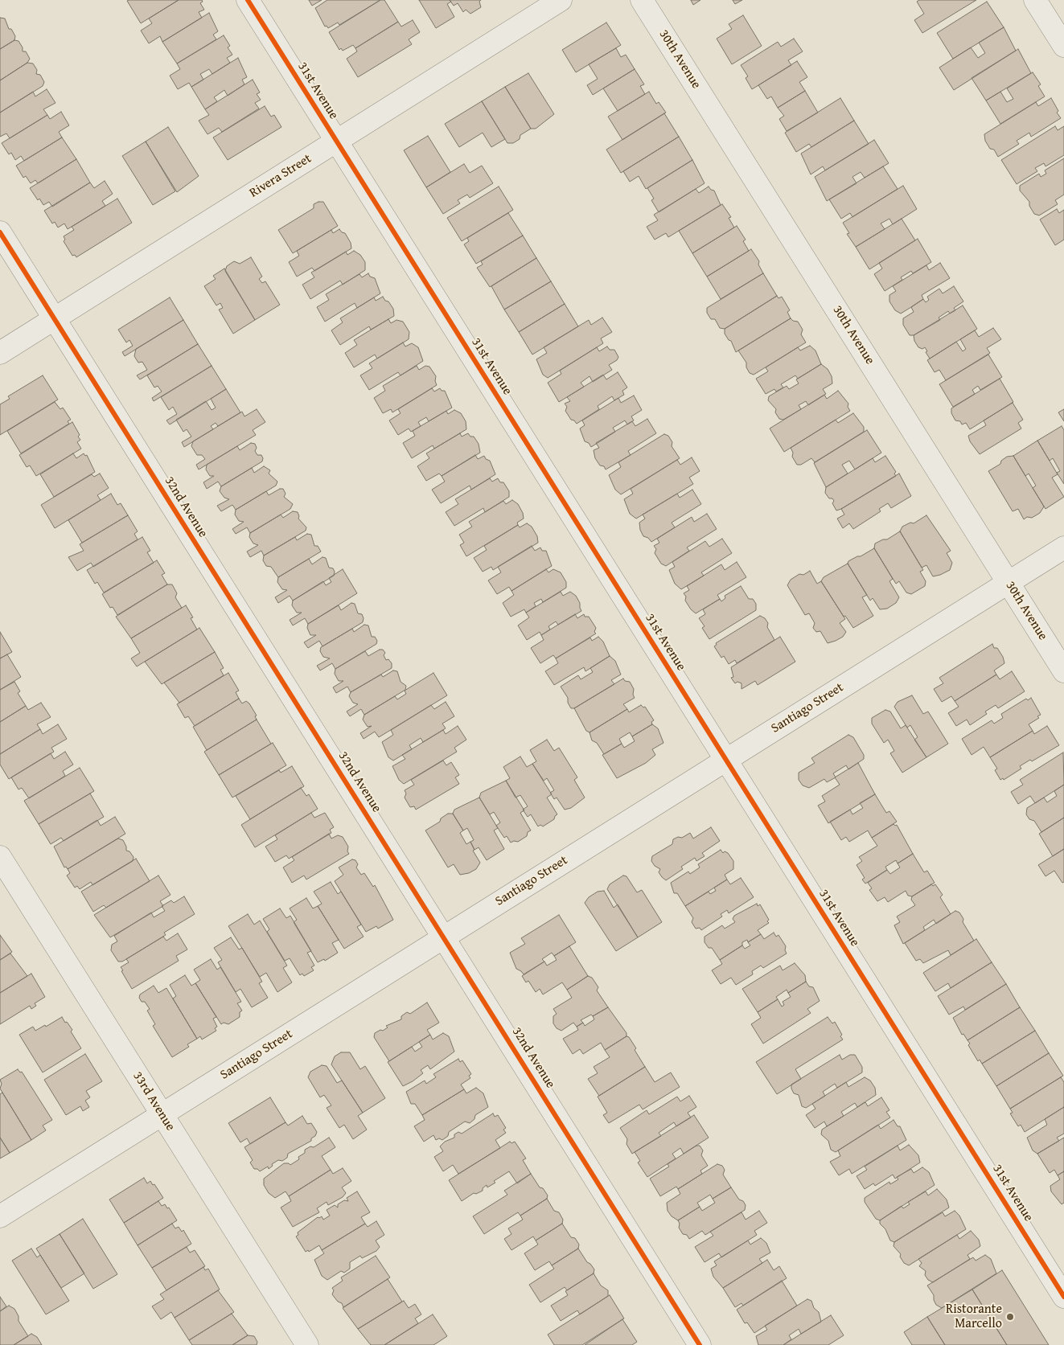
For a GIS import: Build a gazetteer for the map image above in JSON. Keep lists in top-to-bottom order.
{
  "streets": {
    "street": [
      "30th Avenue",
      "31st Avenue",
      "Rivera Street",
      "32nd Avenue",
      "Santiago Street",
      "33rd Avenue"
    ]
  },
  "crossings": [
    ["30th Avenue", "Santiago Street"],
    ["31st Avenue", "Rivera Street"],
    ["31st Avenue", "Santiago Street"],
    ["Rivera Street", "32nd Avenue"],
    ["32nd Avenue", "Santiago Street"],
    ["Santiago Street", "33rd Avenue"]
  ],
  "places": ["Ristorante Marcello"]
}
